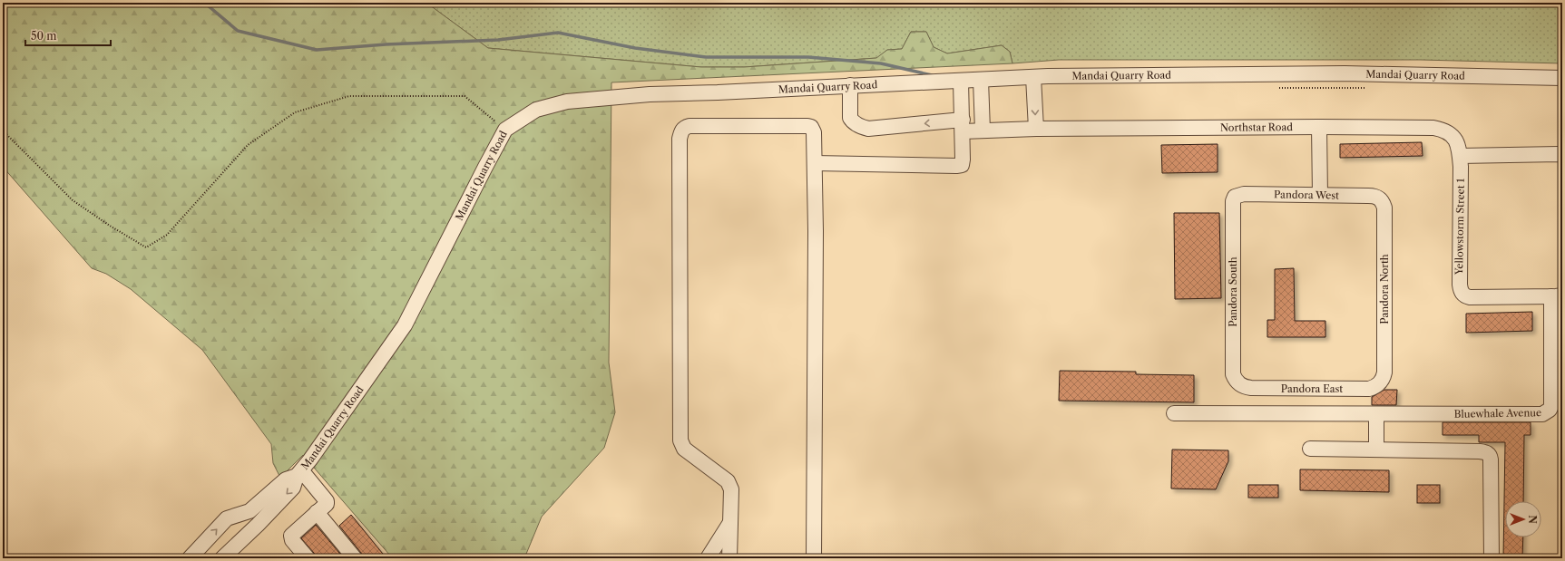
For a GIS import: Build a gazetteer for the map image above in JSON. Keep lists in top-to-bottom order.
{
  "streets": {
    "street": [
      "Mandai Quarry Road",
      "Northstar Road",
      "Pandora West",
      "Yellowstorm Street 1",
      "Pandora North",
      "Pandora South",
      "Pandora East",
      "Bluewhale Avenue"
    ]
  },
  "crossings": [
    ["Mandai Quarry Road", "Northstar Road"],
    ["Northstar Road", "Yellowstorm Street 1"],
    ["Pandora West", "Pandora North"],
    ["Pandora West", "Pandora South"],
    ["Yellowstorm Street 1", "Bluewhale Avenue"],
    ["Pandora North", "Pandora East"],
    ["Pandora South", "Pandora East"]
  ],
  "scale_bar": "50 m",
  "north": "right"
}
